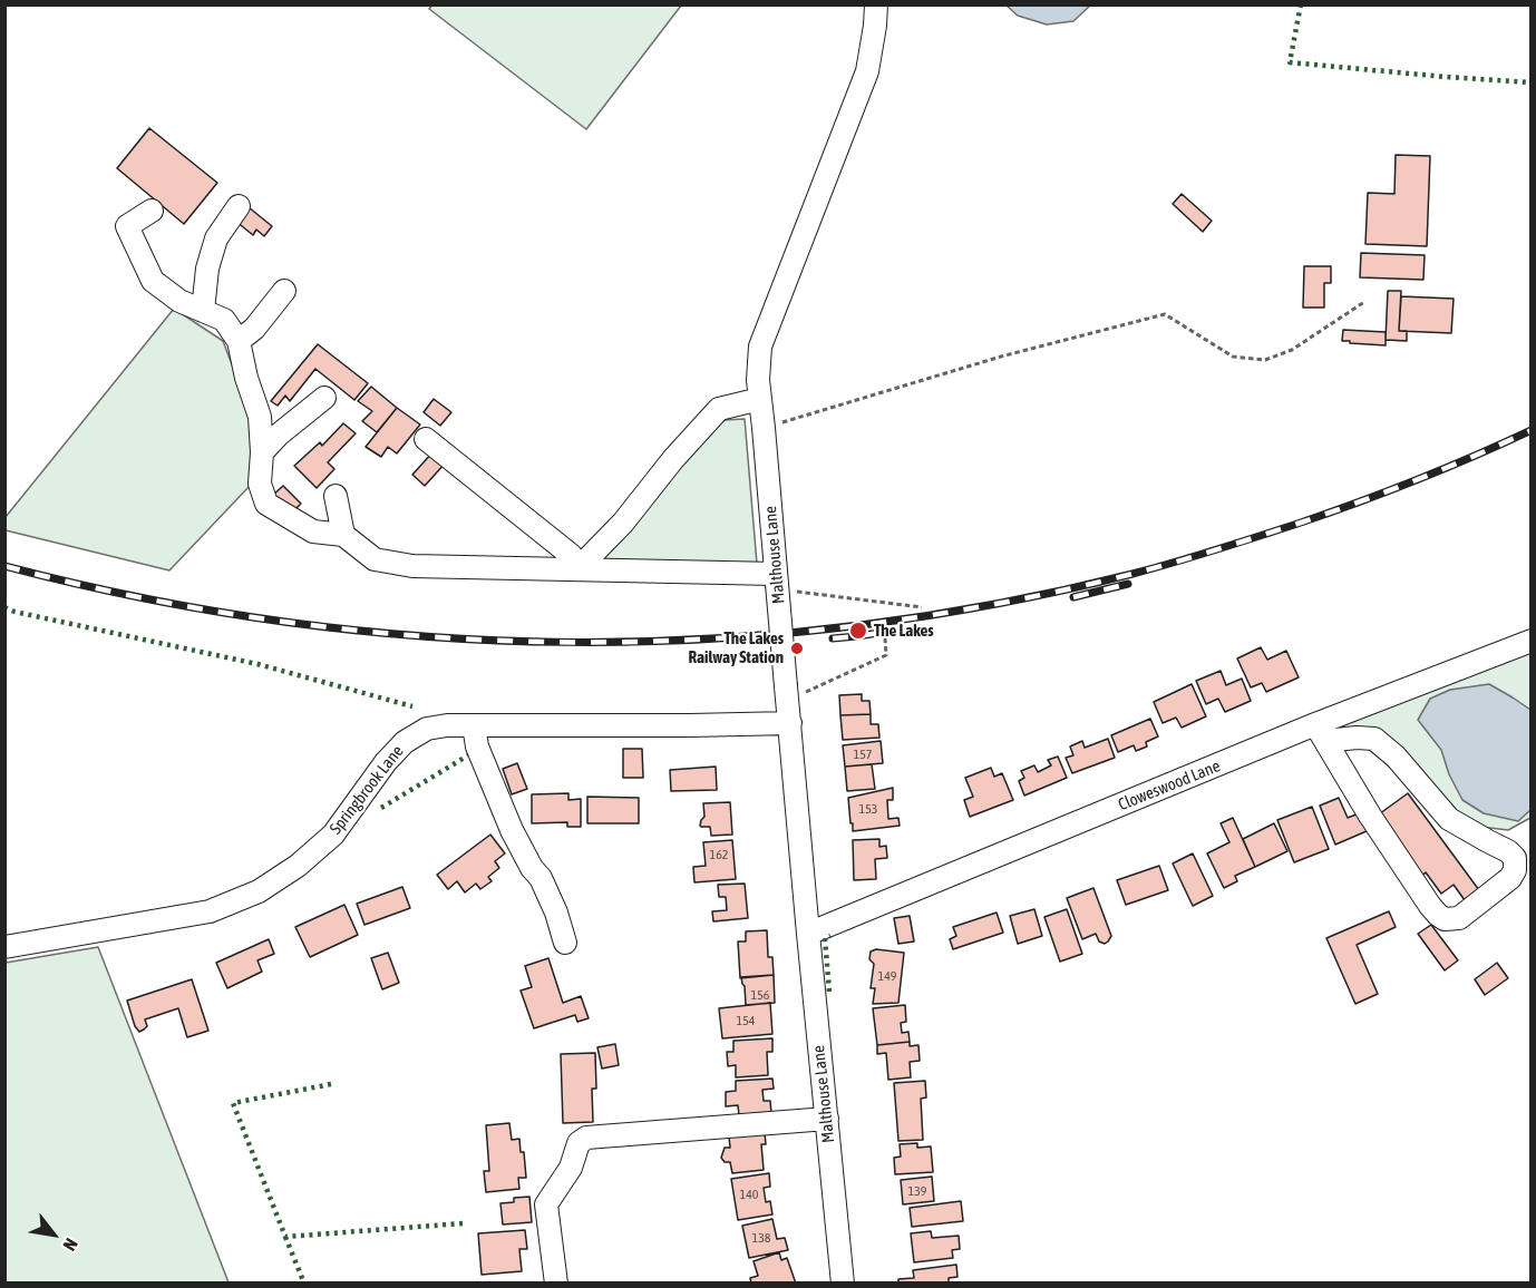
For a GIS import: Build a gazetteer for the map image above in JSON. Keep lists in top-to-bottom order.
{
  "streets": {
    "street": ["Malthouse Lane", "Cloweswood Lane", "Springbrook Lane"]
  },
  "crossings": [
    ["Malthouse Lane", "Cloweswood Lane"],
    ["Malthouse Lane", "Springbrook Lane"]
  ],
  "places": ["The Lakes", "The Lakes Railway Station"],
  "house_numbers": [
    "157",
    "153",
    "162",
    "149",
    "156",
    "154",
    "139",
    "140",
    "138"
  ],
  "north": "bottom right"
}
